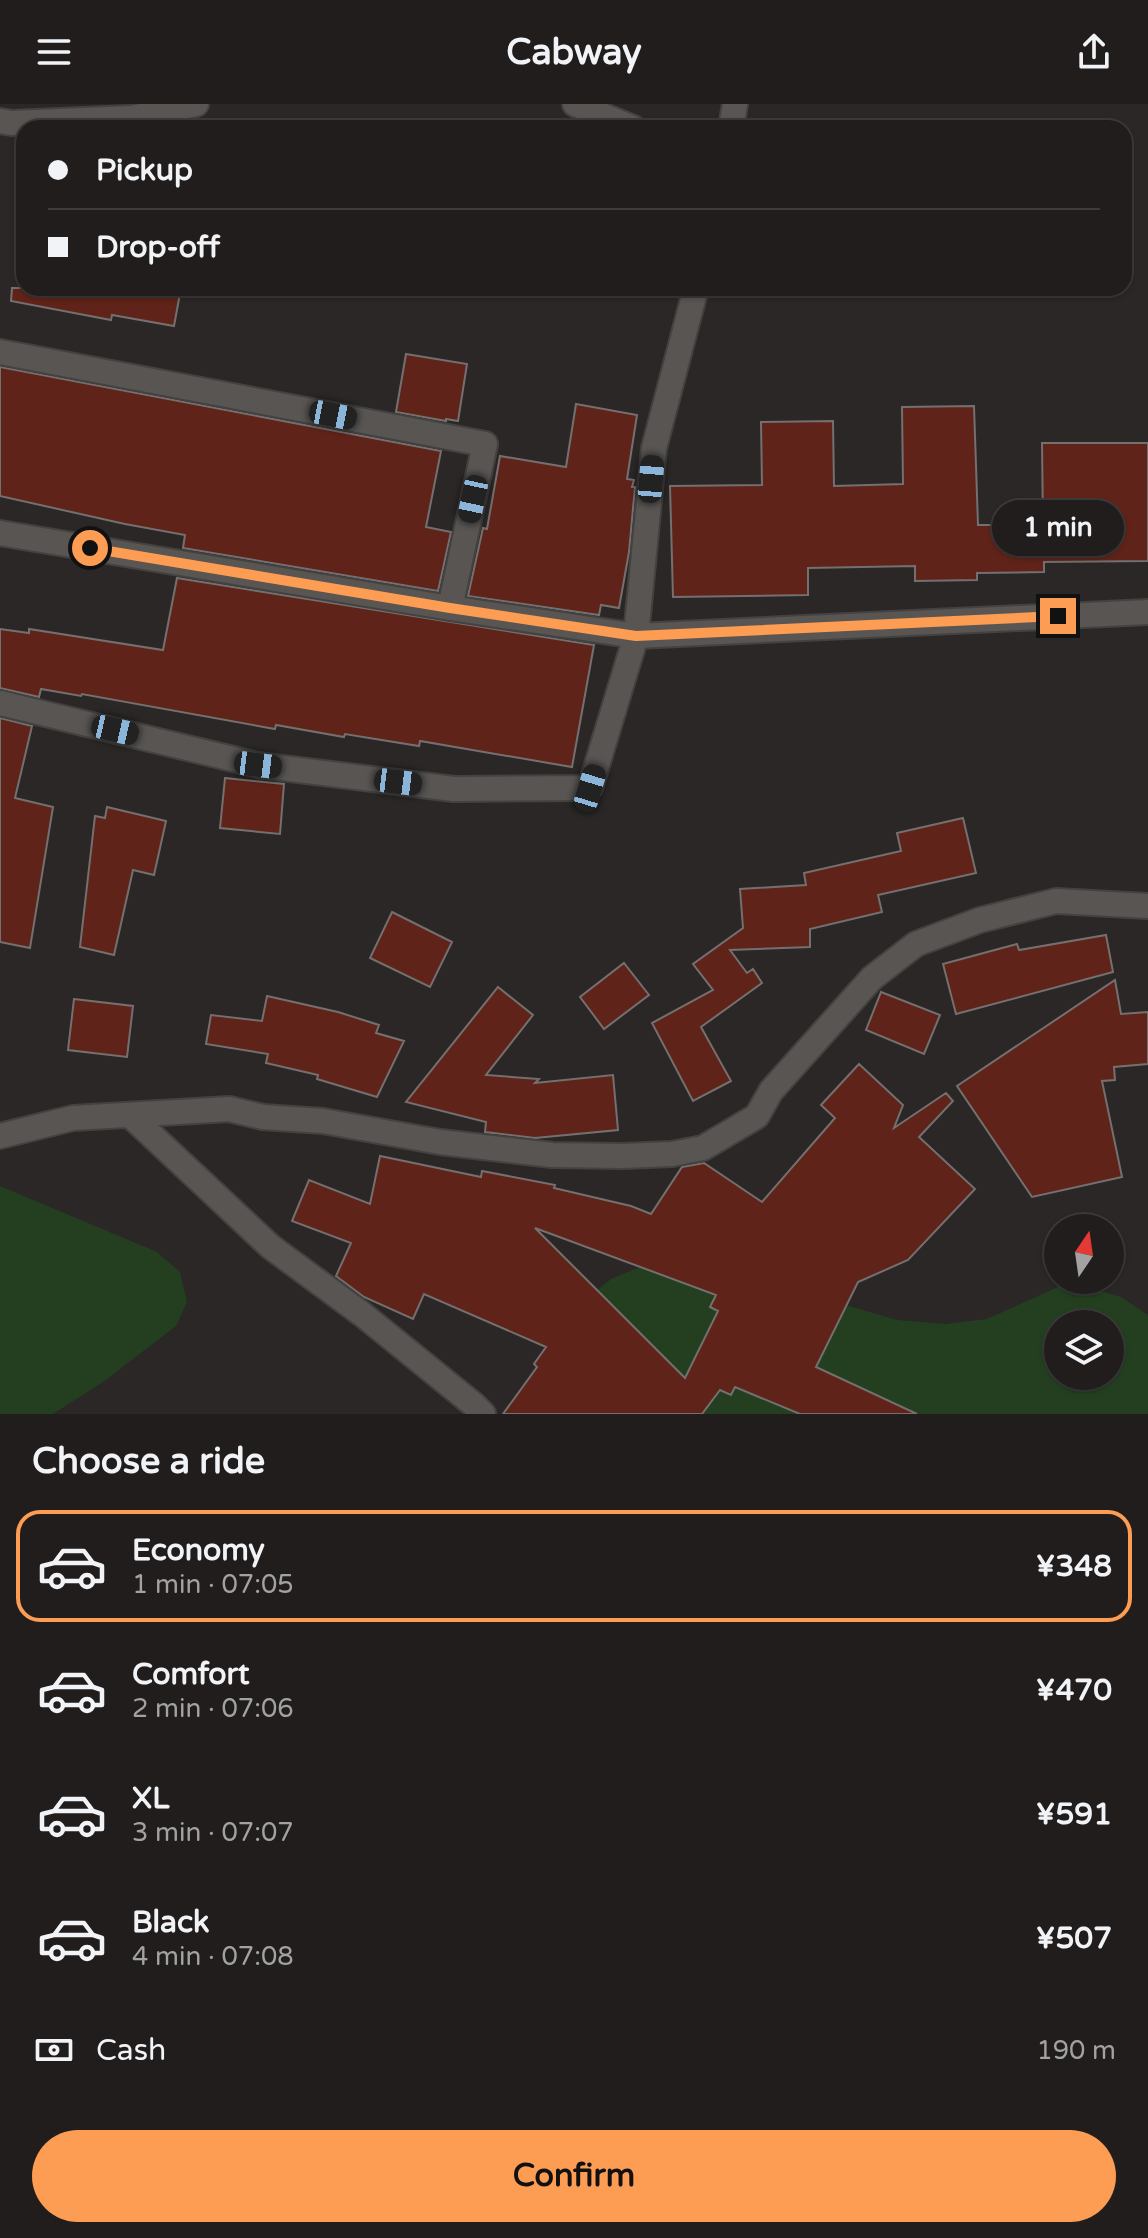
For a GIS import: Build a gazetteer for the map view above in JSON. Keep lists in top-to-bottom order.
{
  "north": "top",
  "page": {
    "header": "Cabway",
    "banner": ["Pickup", "Drop-off"],
    "bubble": "1 min",
    "heading": "Choose a ride",
    "list": [
      {
        "name": "Economy",
        "note": "1 min · 07:05",
        "value": "¥348"
      },
      {
        "name": "Comfort",
        "note": "2 min · 07:06",
        "value": "¥470"
      },
      {
        "name": "XL",
        "note": "3 min · 07:07",
        "value": "¥591"
      },
      {
        "name": "Black",
        "note": "4 min · 07:08",
        "value": "¥507"
      }
    ],
    "pay": ["Cash", "190 m"],
    "buttons": "Confirm"
  }
}
